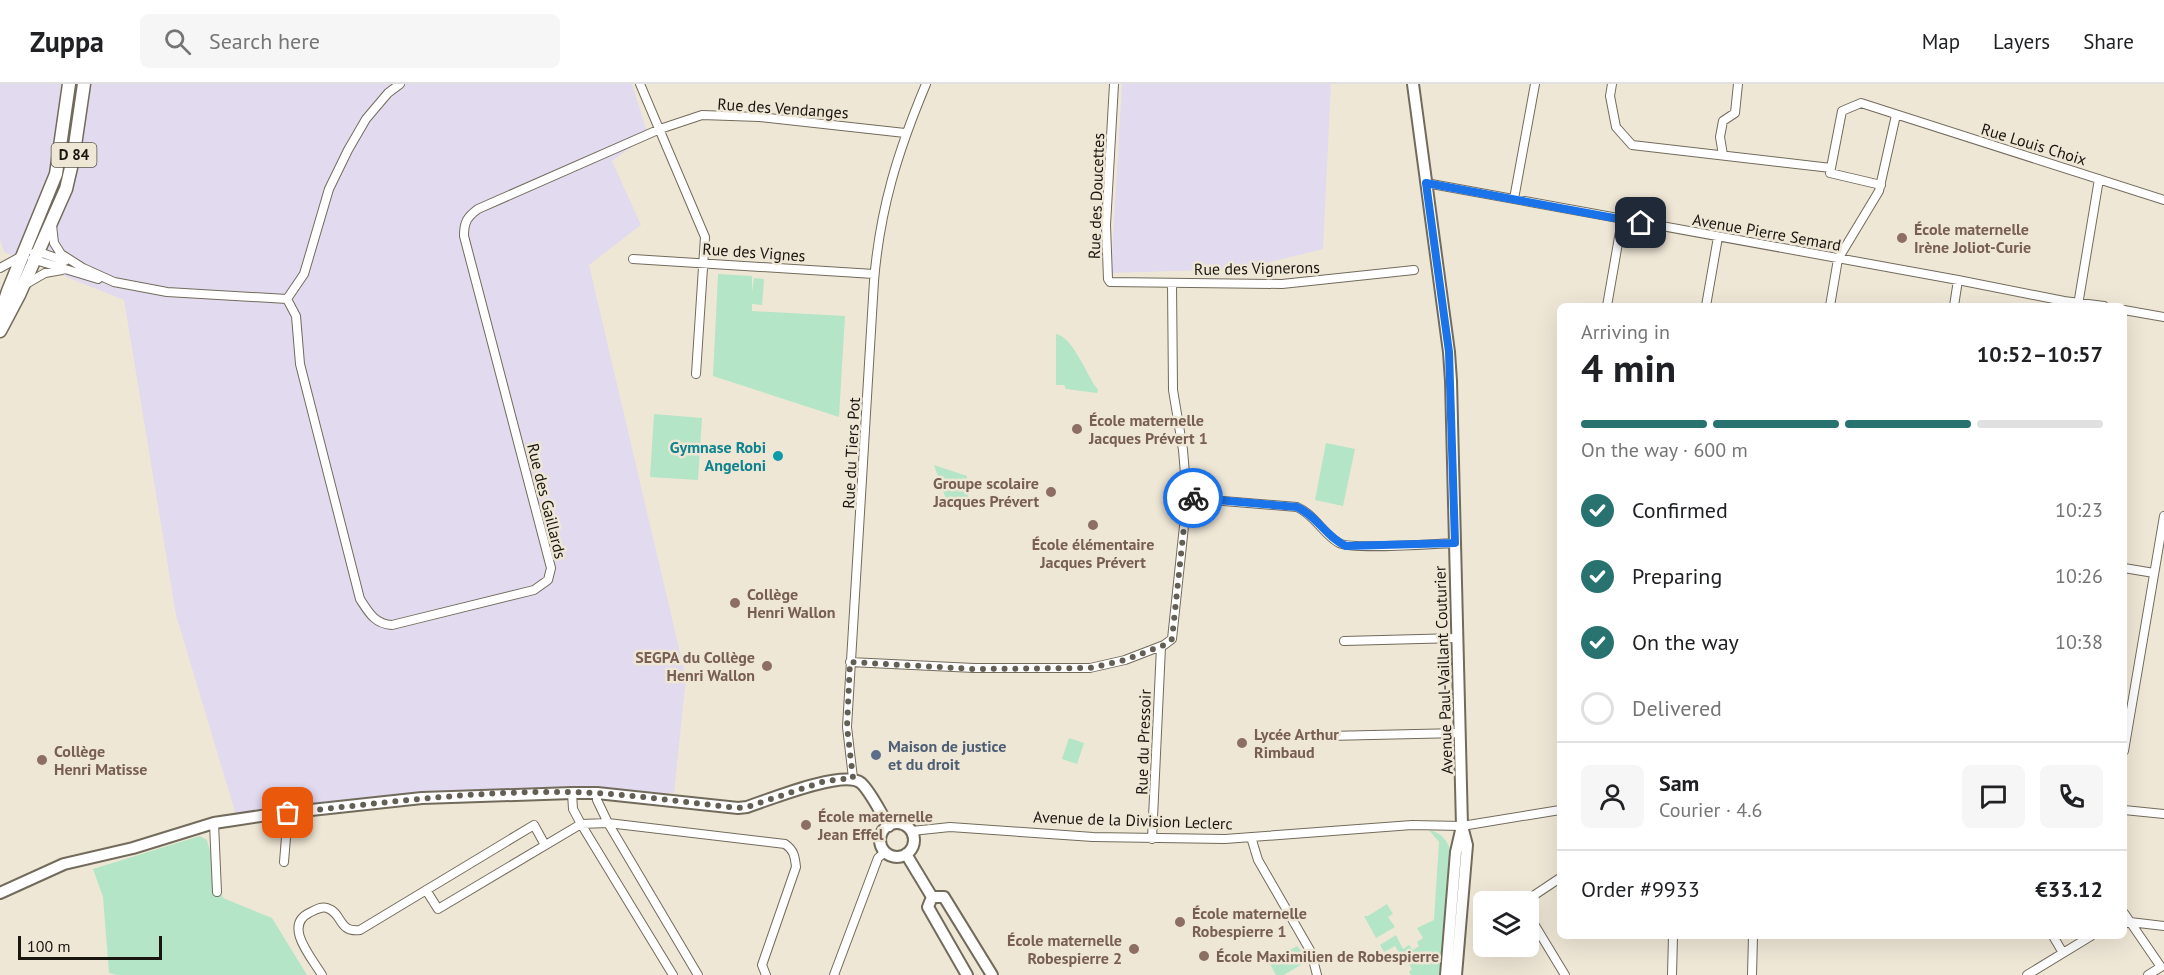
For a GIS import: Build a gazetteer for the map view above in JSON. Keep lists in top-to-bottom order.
{
  "streets": {
    "main road": ["D 84"],
    "street": [
      "Rue des Vendanges",
      "Rue Louis Choix",
      "Rue des Doucettes",
      "Avenue Pierre Semard",
      "Rue des Vignes",
      "Rue des Vignerons",
      "Rue du Tiers Pot",
      "Rue des Gaillards",
      "Avenue Paul-Vaillant Couturier",
      "Rue du Pressoir",
      "Avenue de la Division Leclerc"
    ]
  },
  "crossings": [
    ["Rue des Vendanges", "Rue du Tiers Pot"],
    ["Rue des Vendanges", "Rue des Gaillards"],
    ["Rue des Doucettes", "Rue des Vignerons"],
    ["Avenue Pierre Semard", "Avenue Paul-Vaillant Couturier"],
    ["Rue des Vignes", "Rue du Tiers Pot"],
    ["Avenue Paul-Vaillant Couturier", "Avenue de la Division Leclerc"],
    ["Rue du Pressoir", "Avenue de la Division Leclerc"]
  ],
  "places": [
    "École maternelle Irène Joliot-Curie",
    "École maternelle Jacques Prévert 1",
    "Gymnase Robi Angeloni",
    "Groupe scolaire Jacques Prévert",
    "École élémentaire Jacques Prévert",
    "Collège Henri Wallon",
    "SEGPA du Collège Henri Wallon",
    "Lycée Arthur Rimbaud",
    "Maison de justice et du droit",
    "Collège Henri Matisse",
    "École maternelle Jean Effel",
    "École maternelle Robespierre 1",
    "École maternelle Robespierre 2",
    "École Maximilien de Robespierre"
  ],
  "scale_bar": "100 m",
  "page": {
    "header": "Zuppa",
    "search": "Search here",
    "nav": ["Map", "Layers", "Share"],
    "heading": ["4 min", "Arriving in", "10:52–10:57"],
    "panel": [
      "Sam",
      "Courier · 4.6",
      "Order #9933",
      "€33.12"
    ],
    "bar": "On the way · 600 m",
    "list": [
      ["Confirmed", "10:23"],
      ["Preparing", "10:26"],
      ["On the way", "10:38"],
      "Delivered"
    ],
    "scale": "100 m"
  }
}
